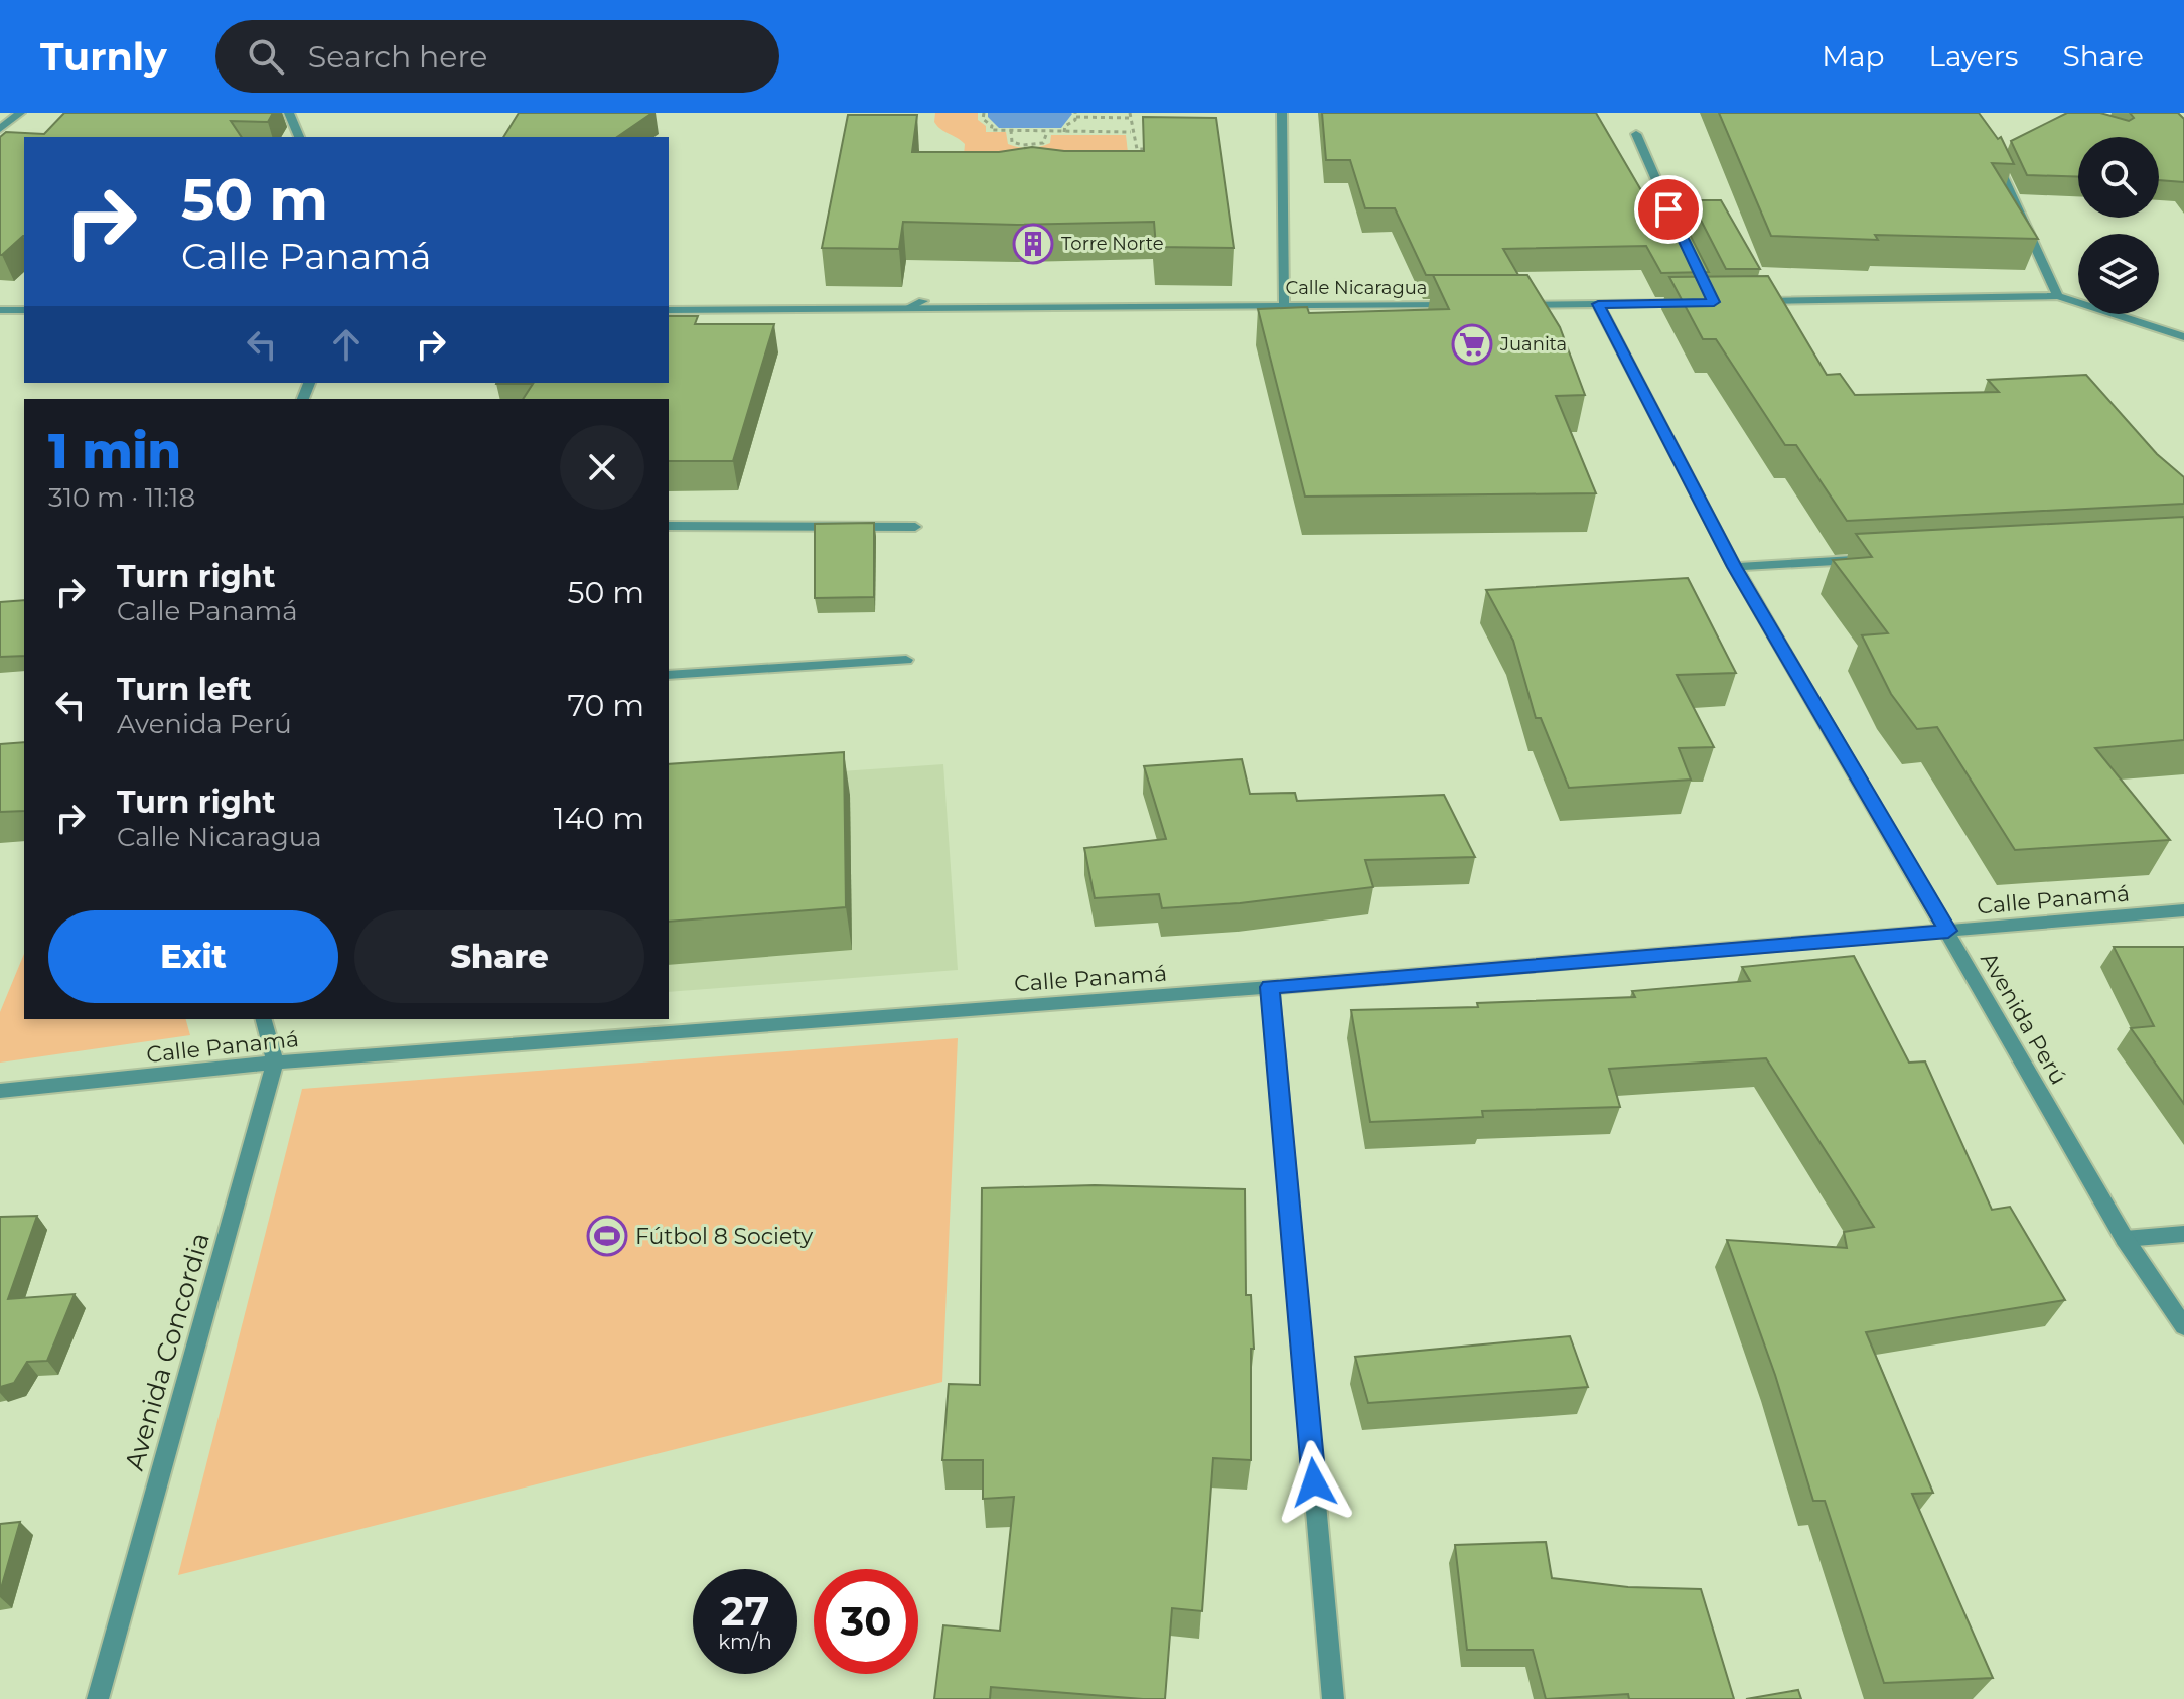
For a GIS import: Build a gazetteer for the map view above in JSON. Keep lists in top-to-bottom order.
{
  "streets": {
    "street": [
      "Calle Nicaragua",
      "Calle Panamá",
      "Avenida Perú",
      "Avenida Concordia"
    ]
  },
  "crossings": [
    ["Calle Panamá", "Avenida Perú"],
    ["Calle Panamá", "Avenida Concordia"]
  ],
  "places": {
    "building": ["Torre Norte"],
    "supermarket": ["Juanita"],
    "sports": ["Fútbol 8 Society"]
  },
  "page": {
    "header": "Turnly",
    "search": "Search here",
    "nav": ["Map", "Layers", "Share"],
    "turn": ["50 m", "Calle Panamá"],
    "heading": ["1 min", "310 m · 11:18"],
    "list": [
      {
        "name": "Turn right",
        "note": "Calle Panamá",
        "value": "50 m"
      },
      {
        "name": "Turn left",
        "note": "Avenida Perú",
        "value": "70 m"
      },
      {
        "name": "Turn right",
        "note": "Calle Nicaragua",
        "value": "140 m"
      }
    ],
    "buttons": ["Exit", "Share"],
    "speed": "27 km/h",
    "limit": "30"
  }
}
